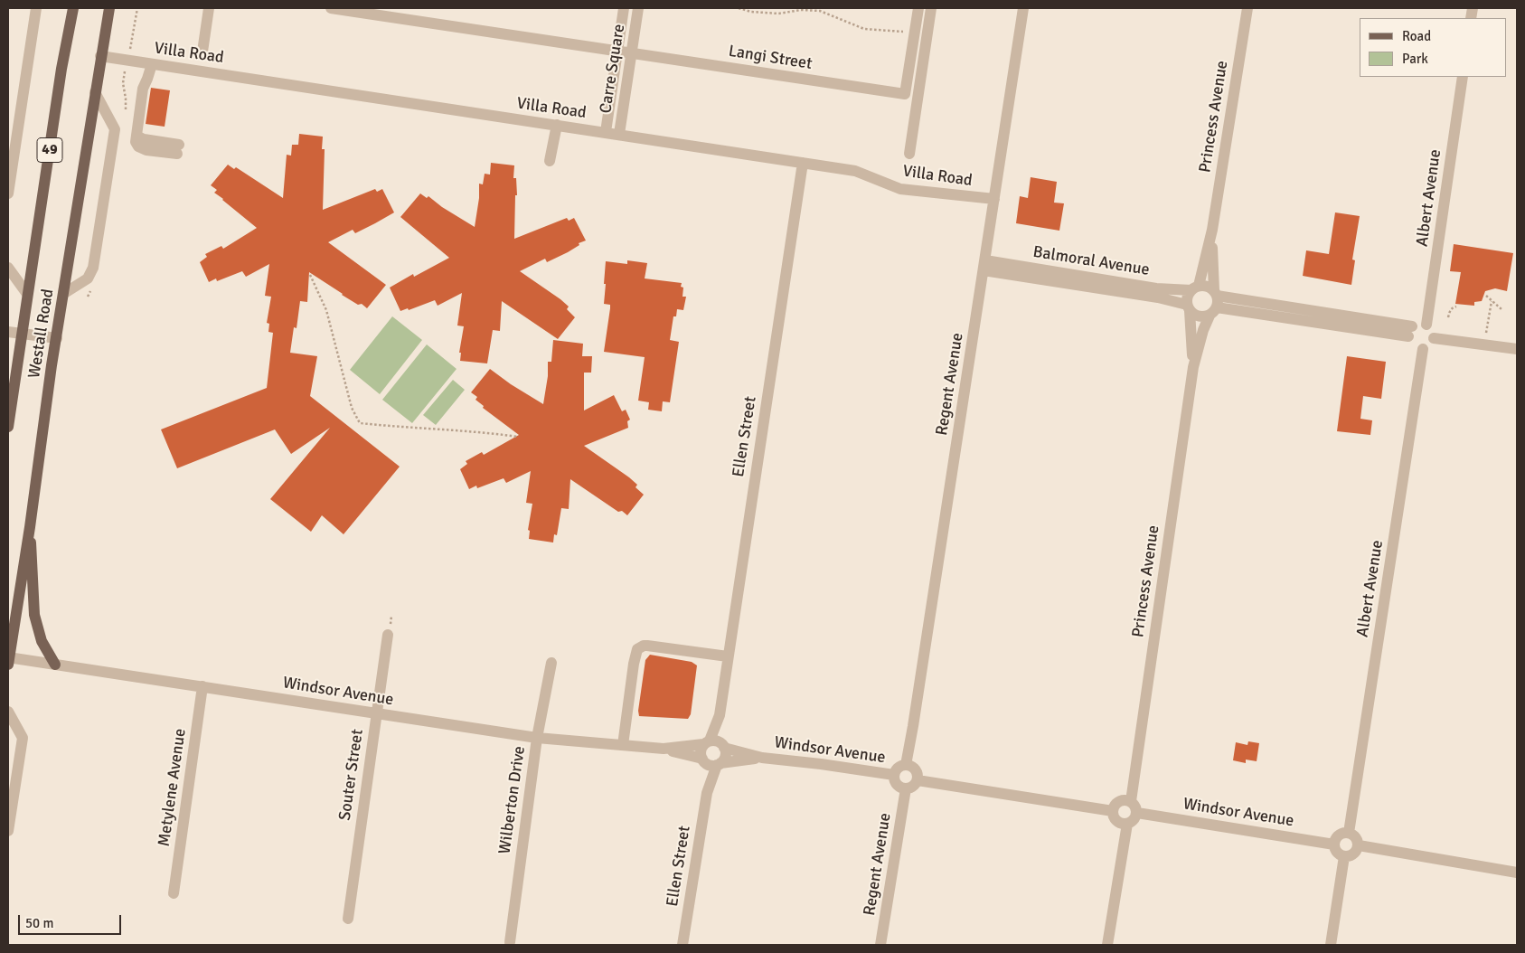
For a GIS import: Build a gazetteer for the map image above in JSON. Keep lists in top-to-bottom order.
{
  "streets": {
    "main road": ["49", "Westall Road"],
    "street": [
      "Villa Road",
      "Langi Street",
      "Carre Square",
      "Princess Avenue",
      "Albert Avenue",
      "Balmoral Avenue",
      "Regent Avenue",
      "Ellen Street",
      "Windsor Avenue",
      "Souter Street",
      "Metylene Avenue",
      "Wilberton Drive"
    ]
  },
  "crossings": [
    ["Villa Road", "Carre Square"],
    ["Villa Road", "Westall Road"],
    ["Villa Road", "Regent Avenue"],
    ["Villa Road", "Ellen Street"],
    ["Langi Street", "Carre Square"],
    ["Princess Avenue", "Balmoral Avenue"],
    ["Princess Avenue", "Windsor Avenue"],
    ["Albert Avenue", "Windsor Avenue"],
    ["Balmoral Avenue", "Regent Avenue"],
    ["Westall Road", "Windsor Avenue"],
    ["Regent Avenue", "Windsor Avenue"],
    ["Ellen Street", "Windsor Avenue"],
    ["Windsor Avenue", "Souter Street"],
    ["Windsor Avenue", "Metylene Avenue"],
    ["Windsor Avenue", "Wilberton Drive"]
  ],
  "legend": ["Road", "Park"],
  "scale_bar": "50 m"
}
